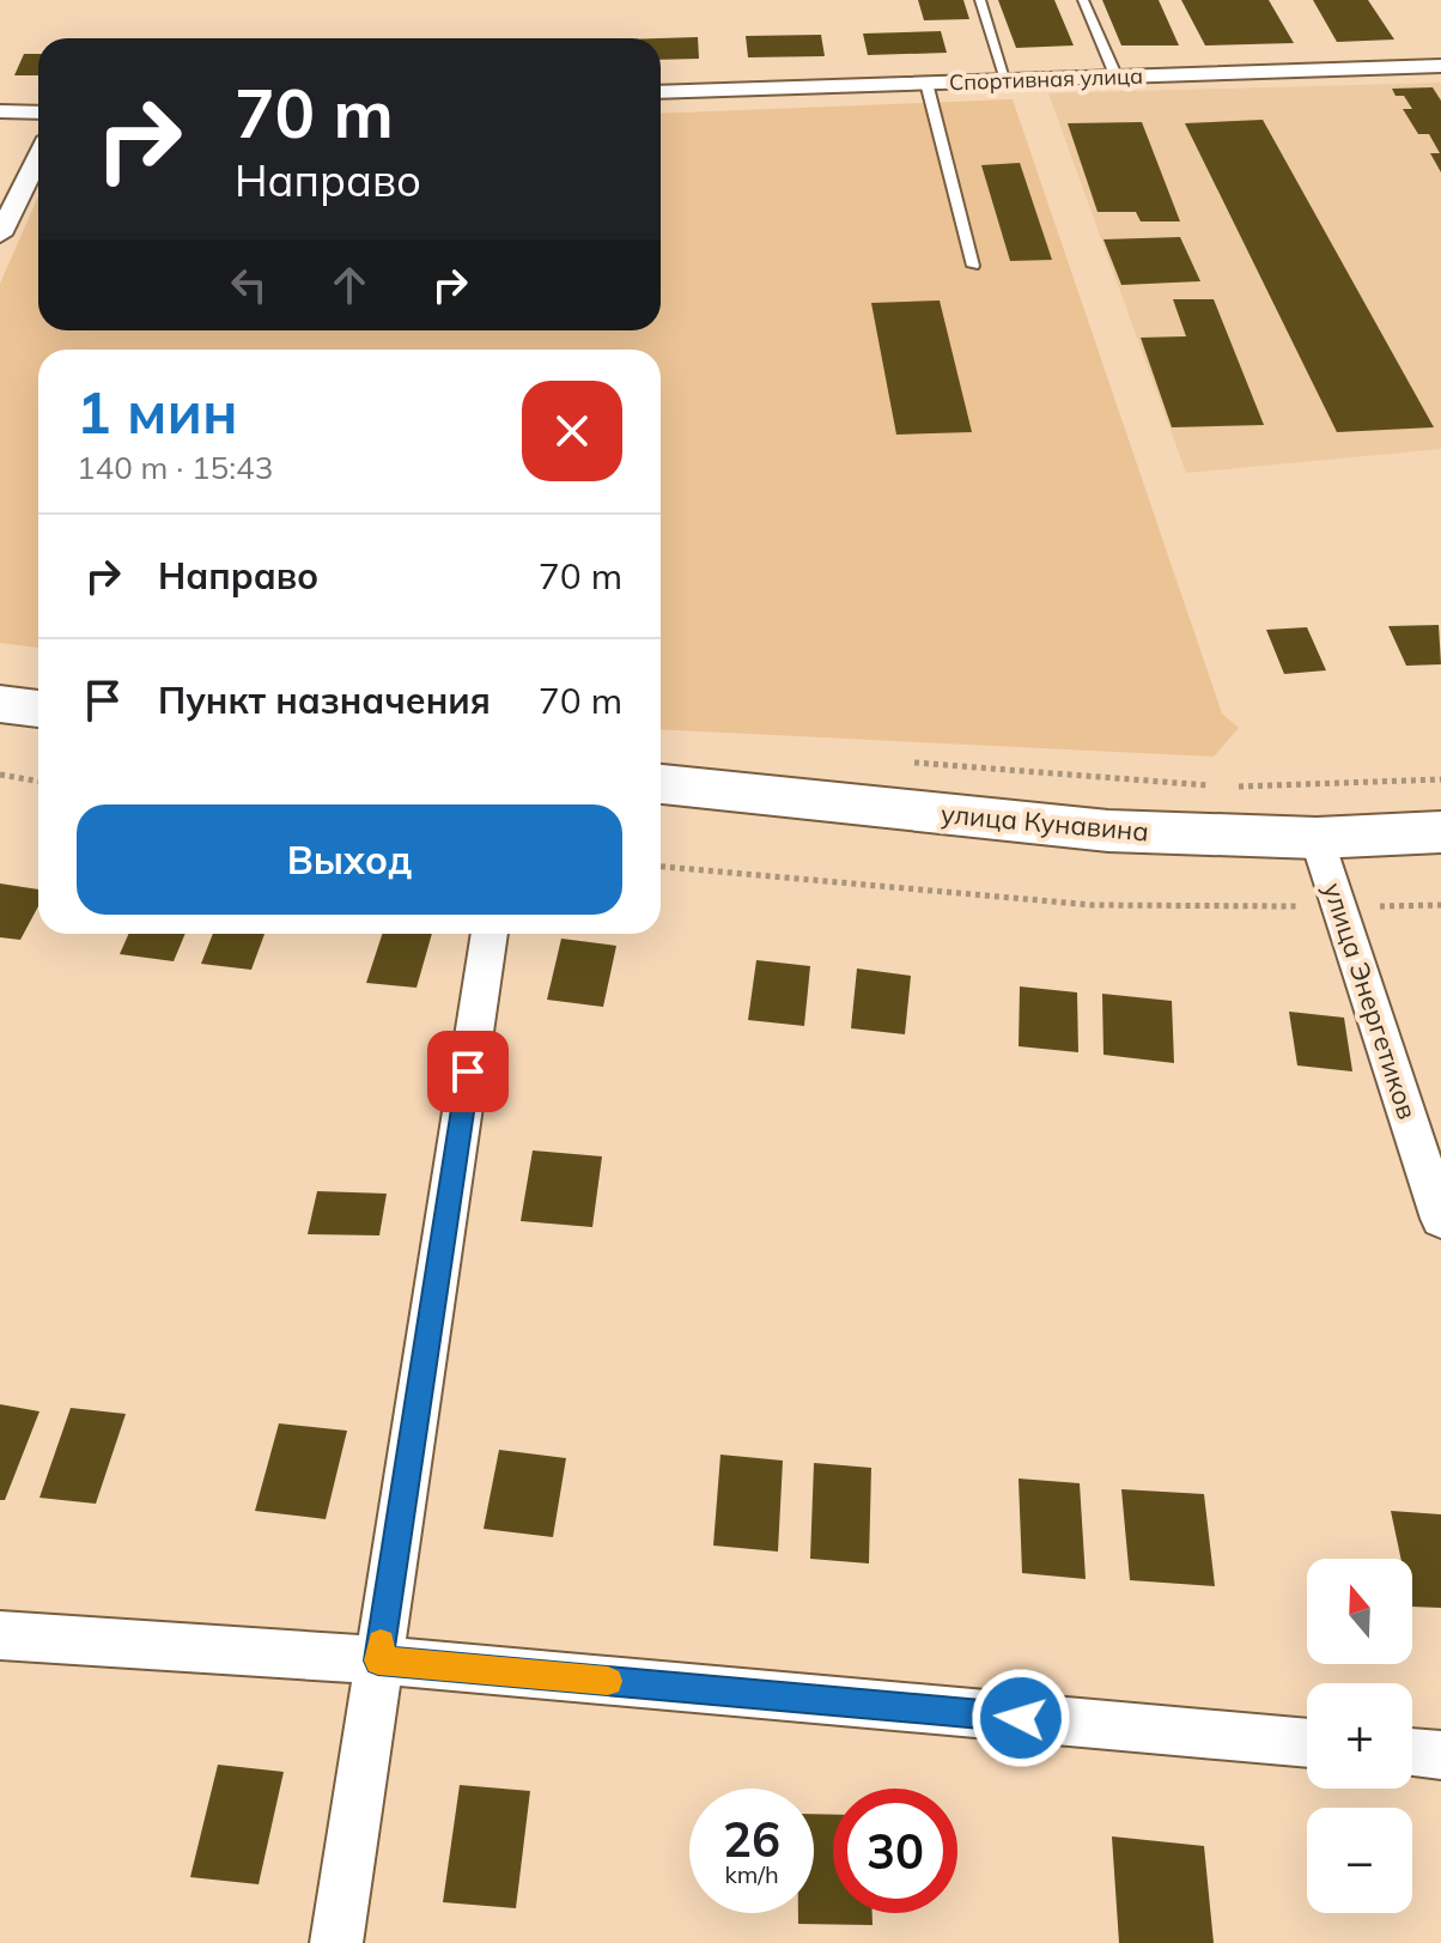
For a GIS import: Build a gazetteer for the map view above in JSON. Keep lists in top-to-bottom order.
{
  "streets": {
    "main road": ["улица Кунавина"],
    "street": ["Спортивная улица", "улица Энергетиков"]
  },
  "crossings": [
    ["улица Кунавина", "улица Энергетиков"]
  ],
  "north": "top",
  "page": {
    "turn": ["70 m", "Направо"],
    "heading": ["1 мин", "140 m · 15:43"],
    "list": [
      {
        "name": "Направо",
        "value": "70 m"
      },
      {
        "name": "Пункт назначения",
        "value": "70 m"
      }
    ],
    "buttons": "Выход",
    "map_buttons": ["+", "−"],
    "speed": "26 km/h",
    "limit": "30"
  }
}
